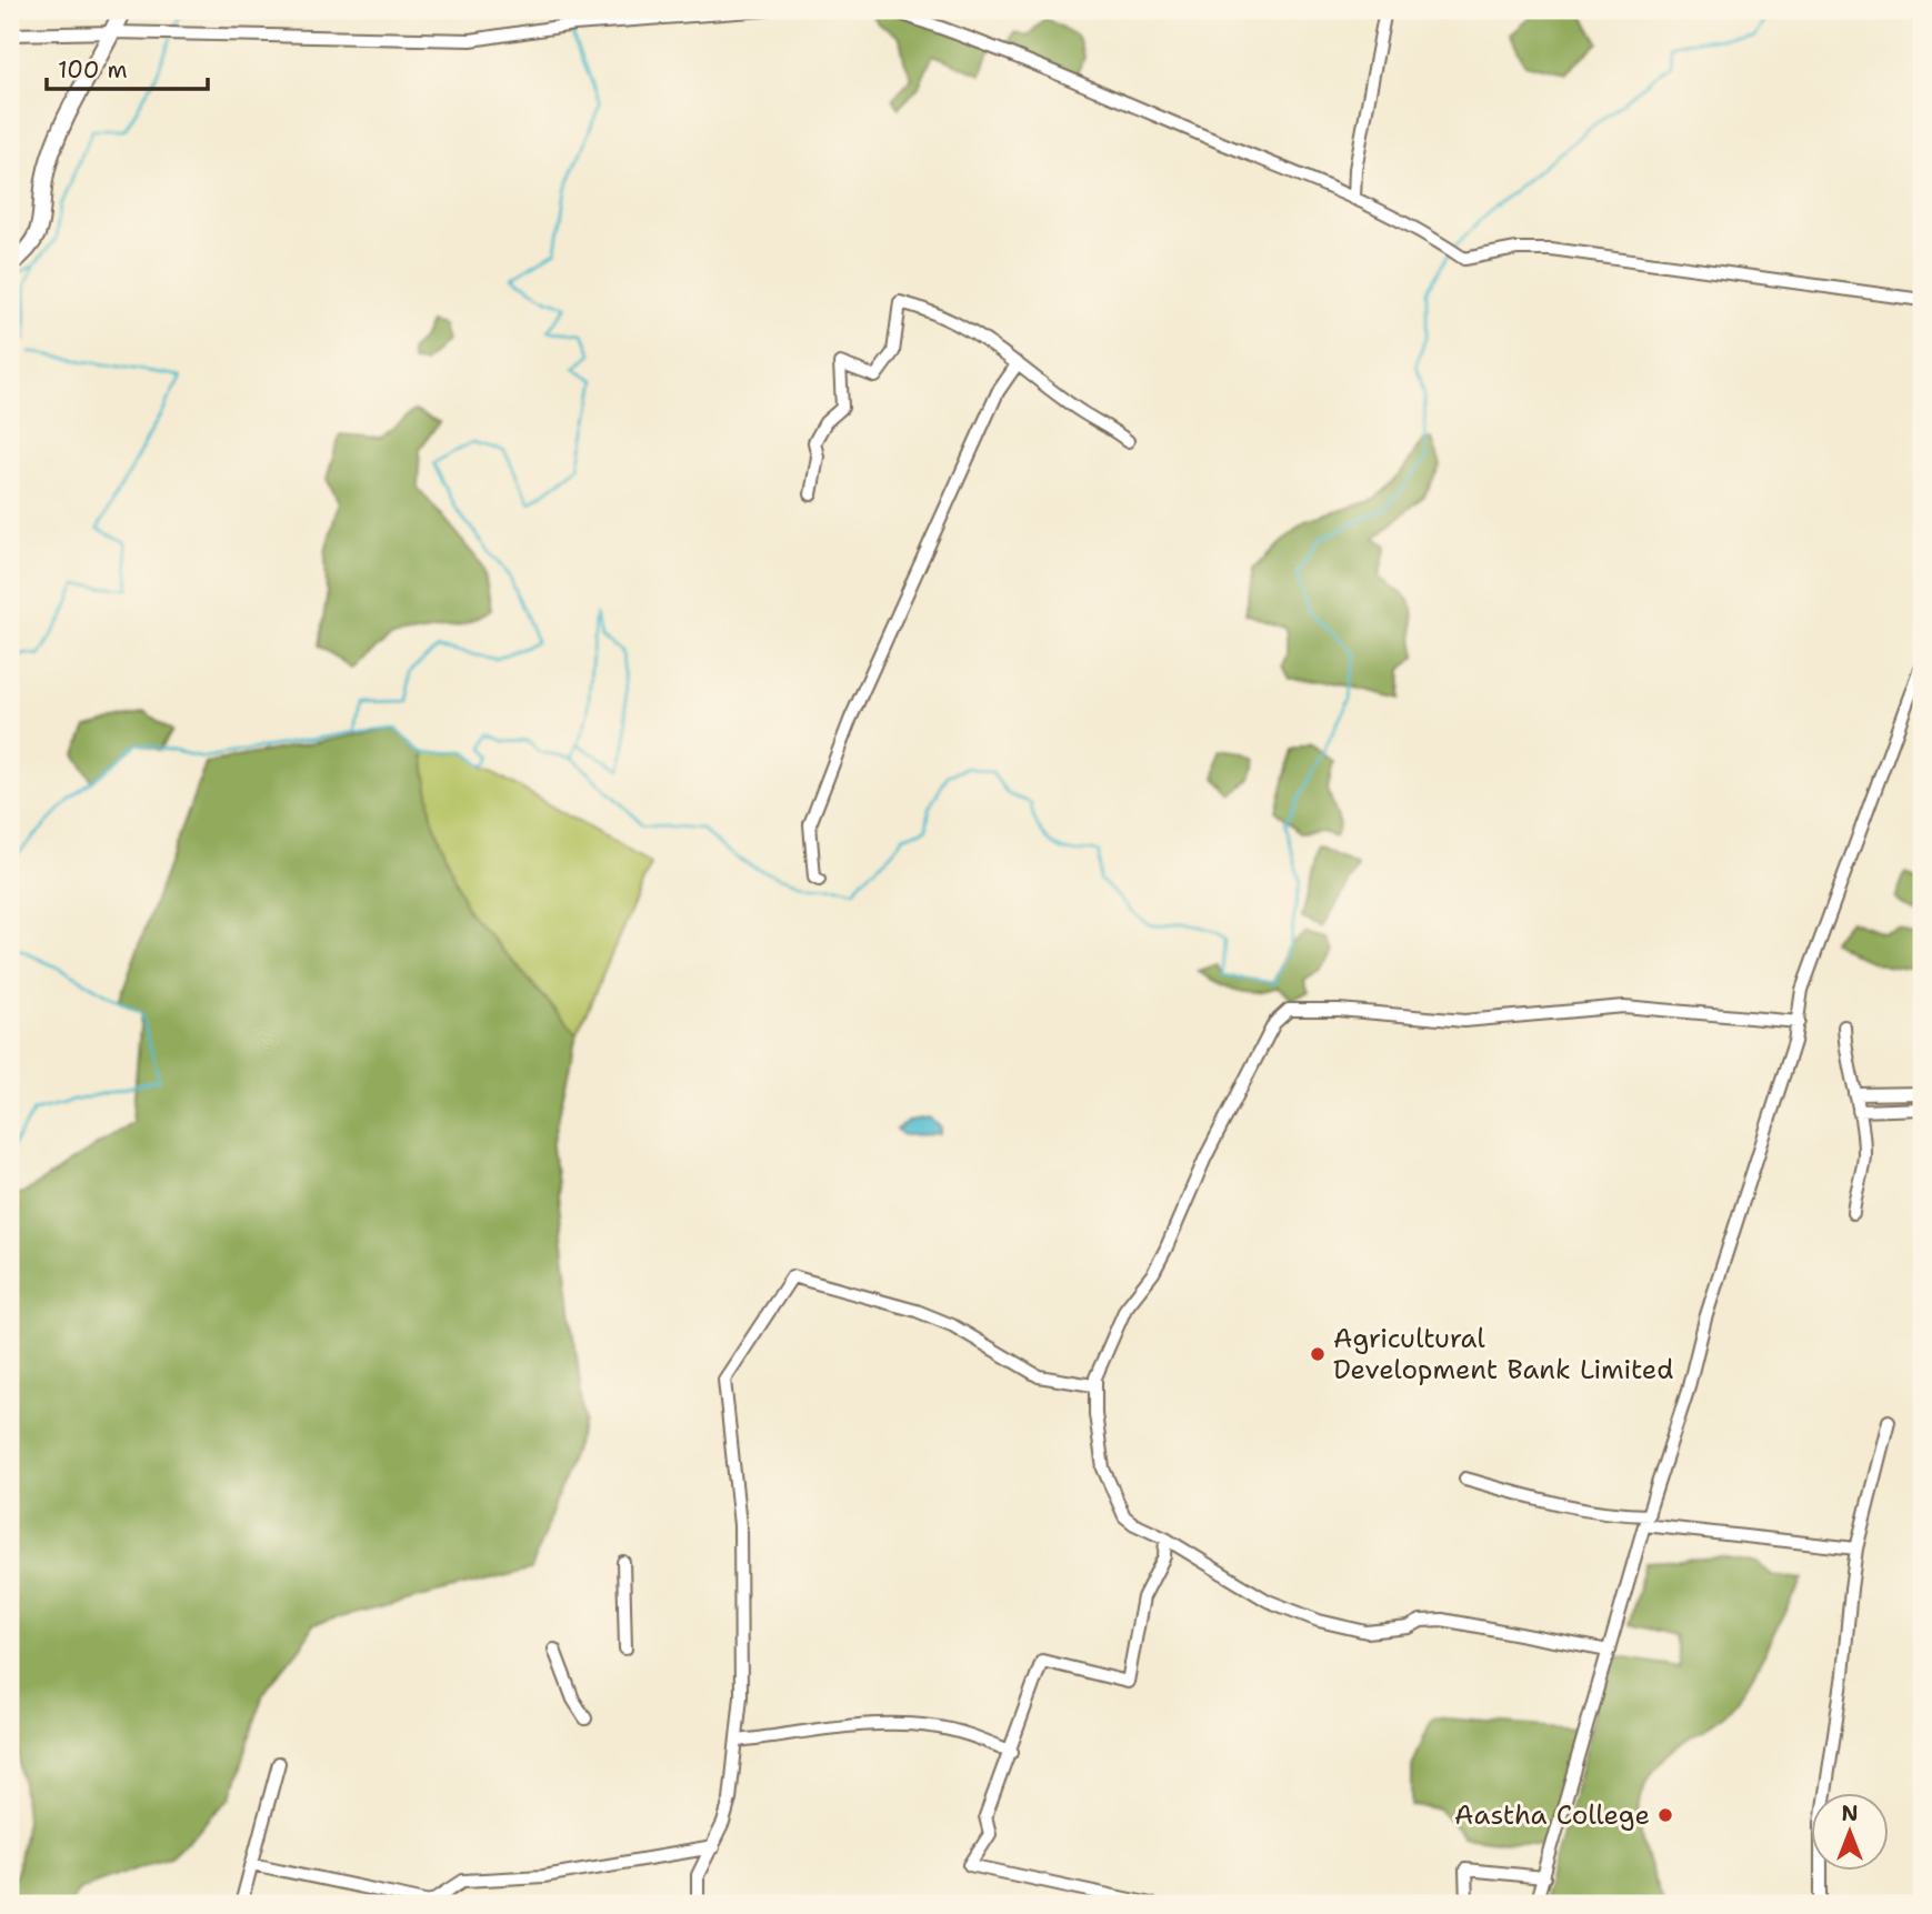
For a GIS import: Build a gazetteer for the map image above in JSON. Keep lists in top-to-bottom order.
{
  "places": ["Agricultural Development Bank Limited", "Aastha College"],
  "scale_bar": "100 m",
  "north": "top"
}
